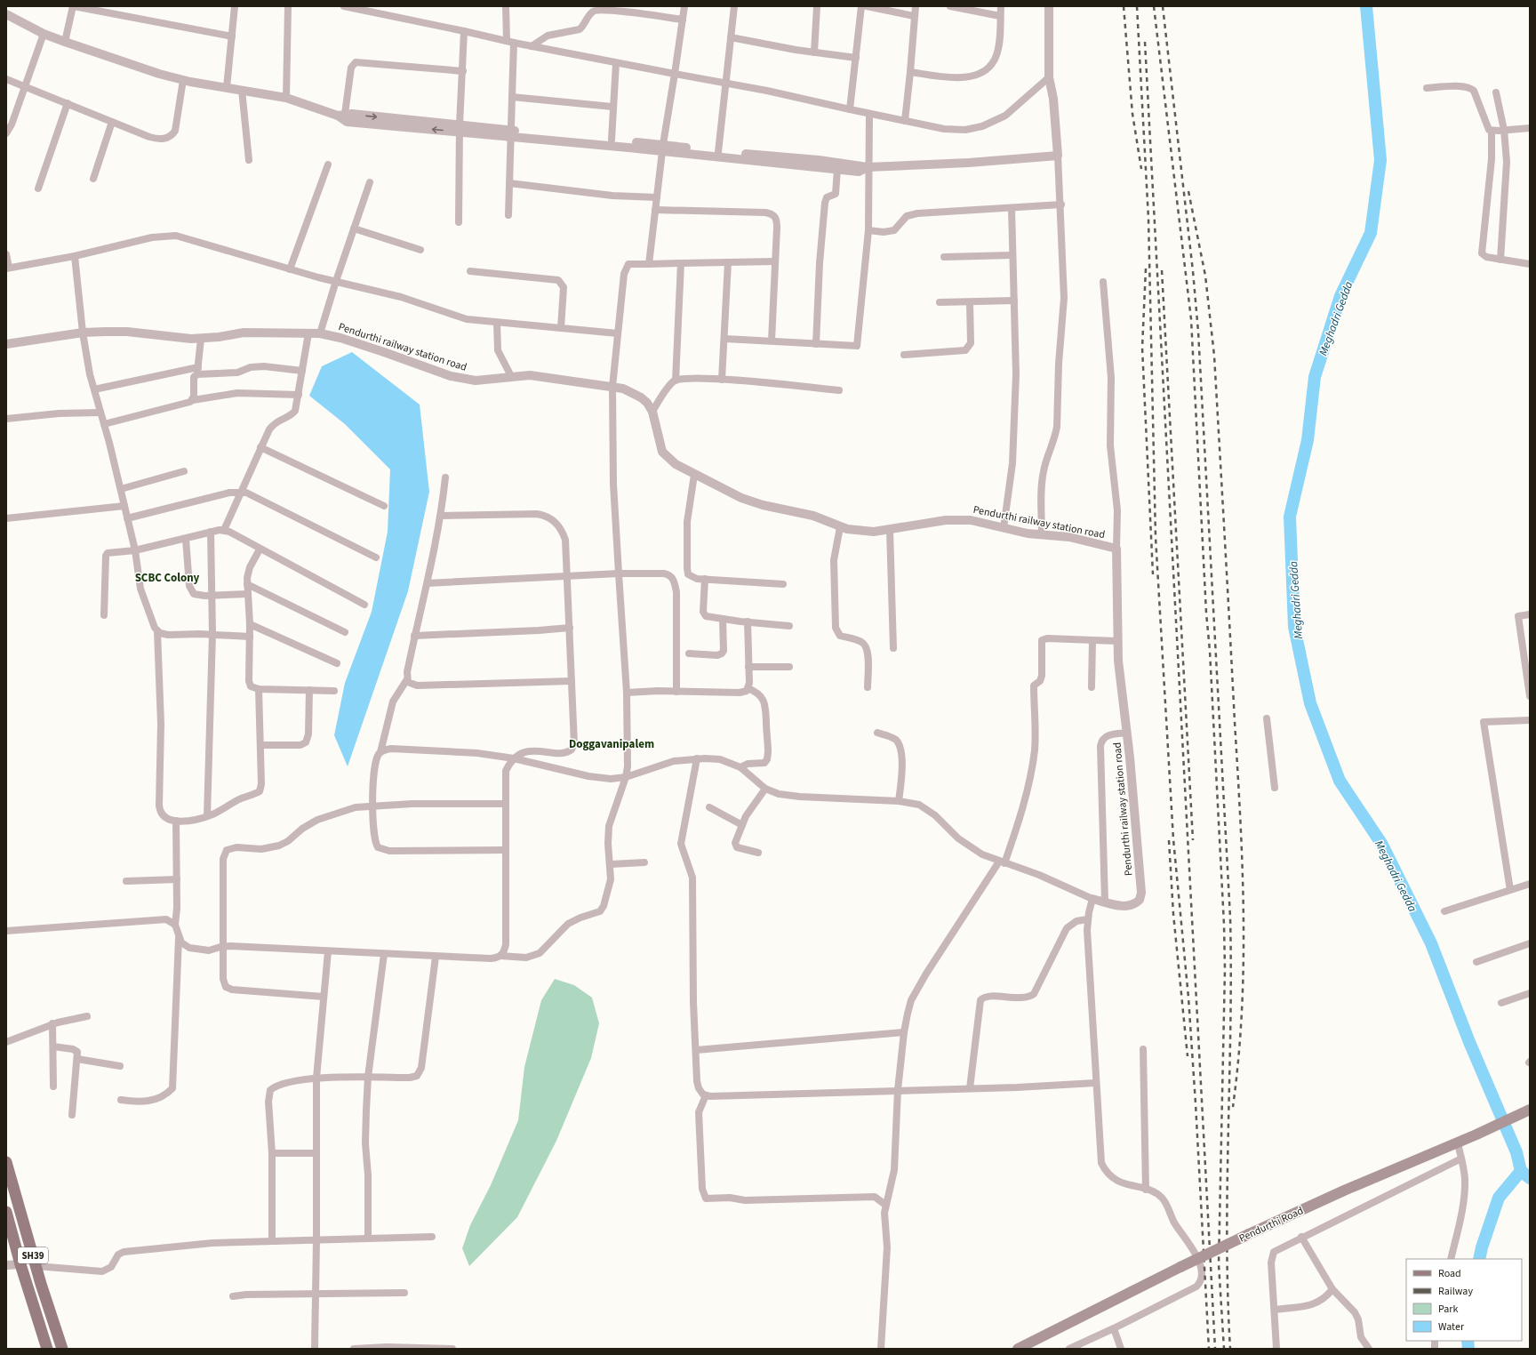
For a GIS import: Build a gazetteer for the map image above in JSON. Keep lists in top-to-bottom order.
{
  "streets": {
    "main road": ["Pendurthi Road", "SH39"],
    "street": ["Pendurthi railway station road"]
  },
  "districts": ["SCBC Colony", "Doggavanipalem"],
  "water": ["Meghadri Gedda"],
  "legend": [
    "Road",
    "Railway",
    "Park",
    "Water"
  ]
}
